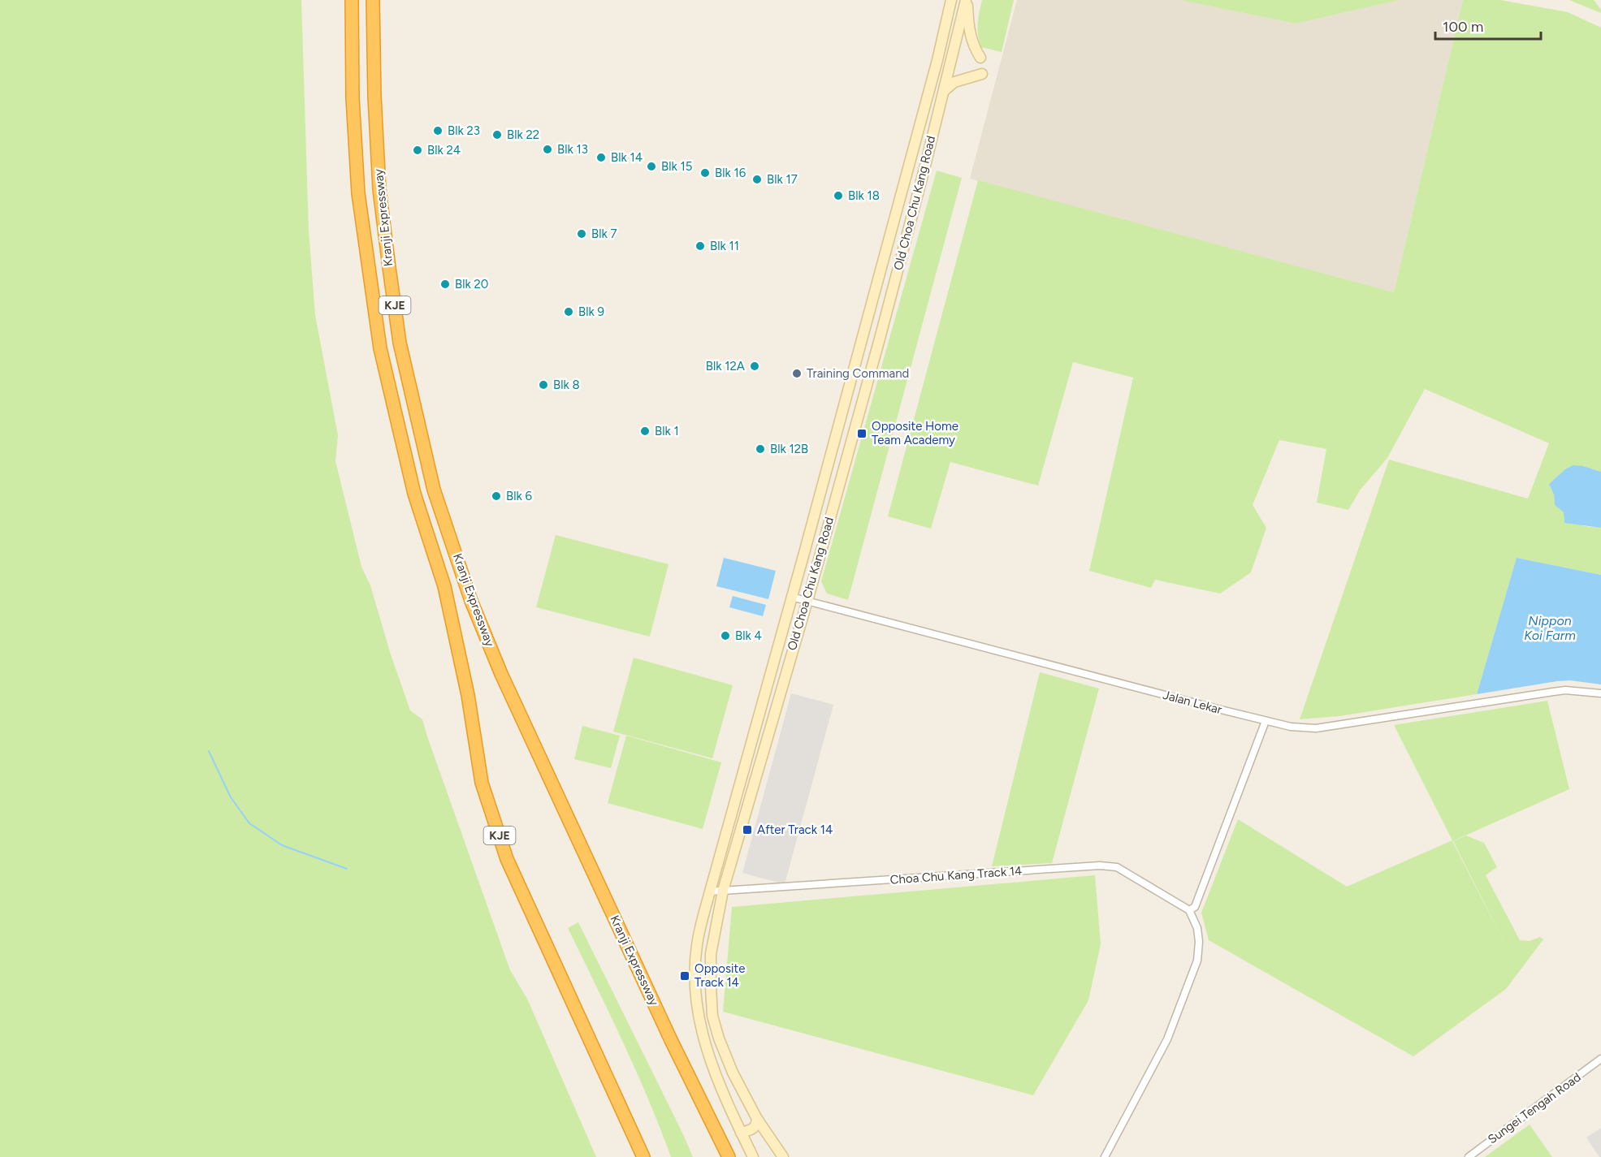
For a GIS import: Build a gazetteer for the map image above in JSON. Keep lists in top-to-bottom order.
{
  "streets": {
    "highway": ["Kranji Expressway", "KJE"],
    "main road": ["Old Choa Chu Kang Road"],
    "street": ["Jalan Lekar", "Choa Chu Kang Track 14", "Sungei Tengah Road"]
  },
  "crossings": [
    ["Old Choa Chu Kang Road", "Jalan Lekar"],
    ["Old Choa Chu Kang Road", "Choa Chu Kang Track 14"]
  ],
  "water": ["Nippon Koi Farm"],
  "places": {
    "other": [
      "Blk 23",
      "Blk 22",
      "Blk 13",
      "Blk 24",
      "Blk 14",
      "Blk 15",
      "Blk 16",
      "Blk 17",
      "Blk 18",
      "Blk 7",
      "Blk 11",
      "Blk 20",
      "Blk 9",
      "Blk 12A",
      "Training Command",
      "Blk 8",
      "Blk 1",
      "Blk 12B",
      "Blk 6",
      "Blk 4"
    ],
    "transit": ["Opposite Home Team Academy", "After Track 14", "Opposite Track 14"]
  },
  "scale_bar": "100 m"
}
